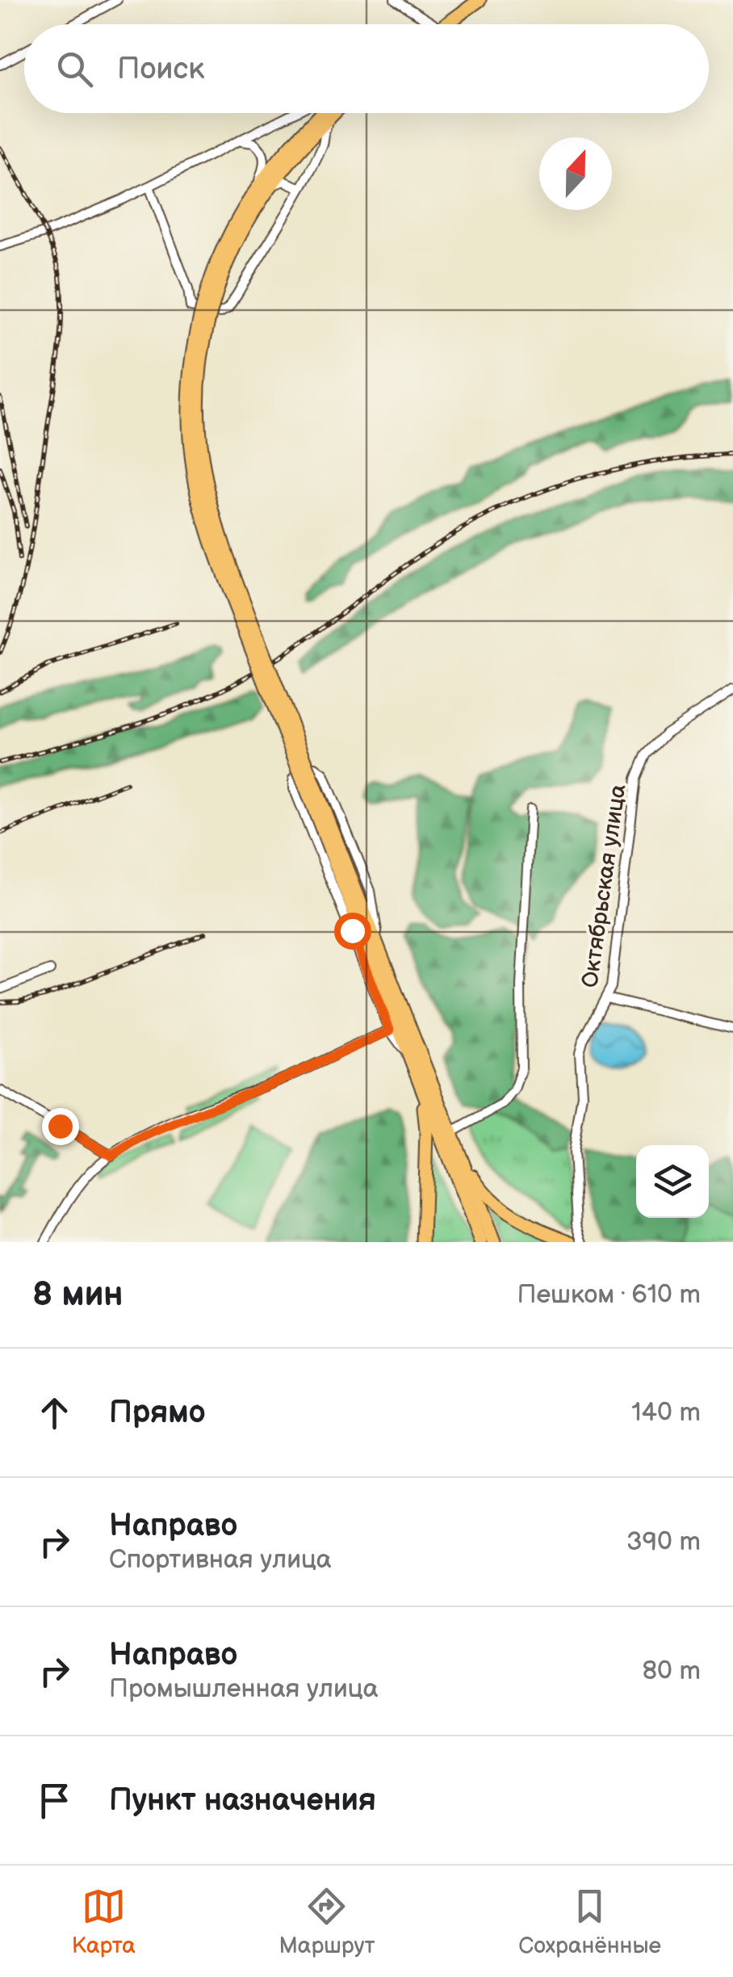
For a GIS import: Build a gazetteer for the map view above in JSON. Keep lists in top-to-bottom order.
{
  "streets": {
    "street": ["Октябрьская улица"]
  },
  "north": "top",
  "page": {
    "search": "Поиск",
    "heading": ["8 мин", "Пешком · 610 m"],
    "list": [
      ["Прямо", "140 m"],
      ["Направо", "Спортивная улица", "390 m"],
      ["Направо", "Промышленная улица", "80 m"],
      "Пункт назначения"
    ],
    "nav": ["Карта", "Маршрут", "Сохранённые"]
  }
}
